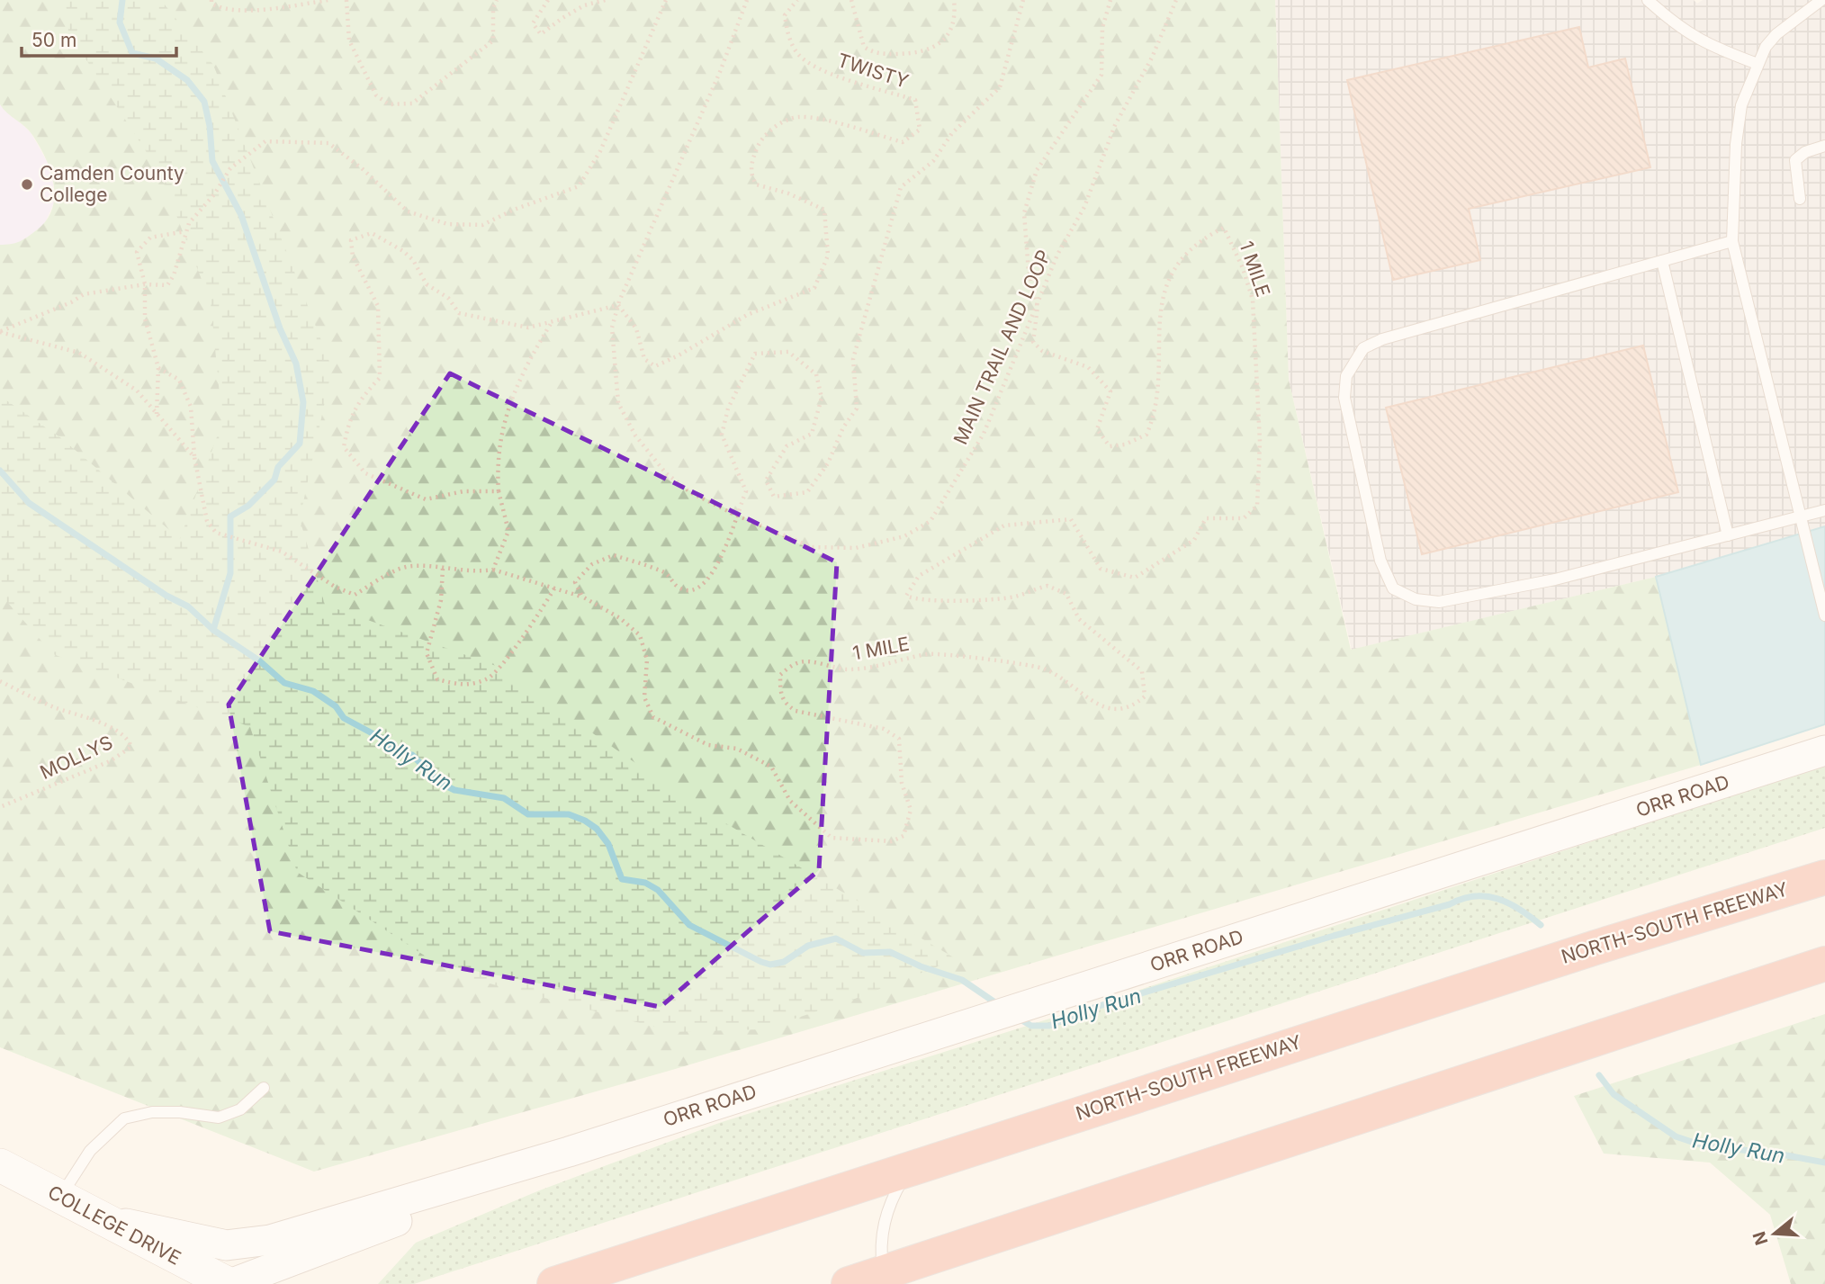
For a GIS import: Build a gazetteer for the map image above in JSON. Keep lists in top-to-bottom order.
{
  "streets": {
    "highway": ["NORTH-SOUTH FREEWAY"],
    "main road": ["COLLEGE DRIVE"],
    "street": ["ORR ROAD"],
    "path": [
      "TWISTY",
      "1 MILE",
      "MAIN TRAIL AND LOOP",
      "MOLLYS"
    ]
  },
  "crossings": [
    ["TWISTY", "MAIN TRAIL AND LOOP"],
    ["1 MILE", "MAIN TRAIL AND LOOP"],
    ["ORR ROAD", "COLLEGE DRIVE"]
  ],
  "water": ["Holly Run"],
  "places": ["Camden County College"],
  "scale_bar": "50 m",
  "north": "left"
}
